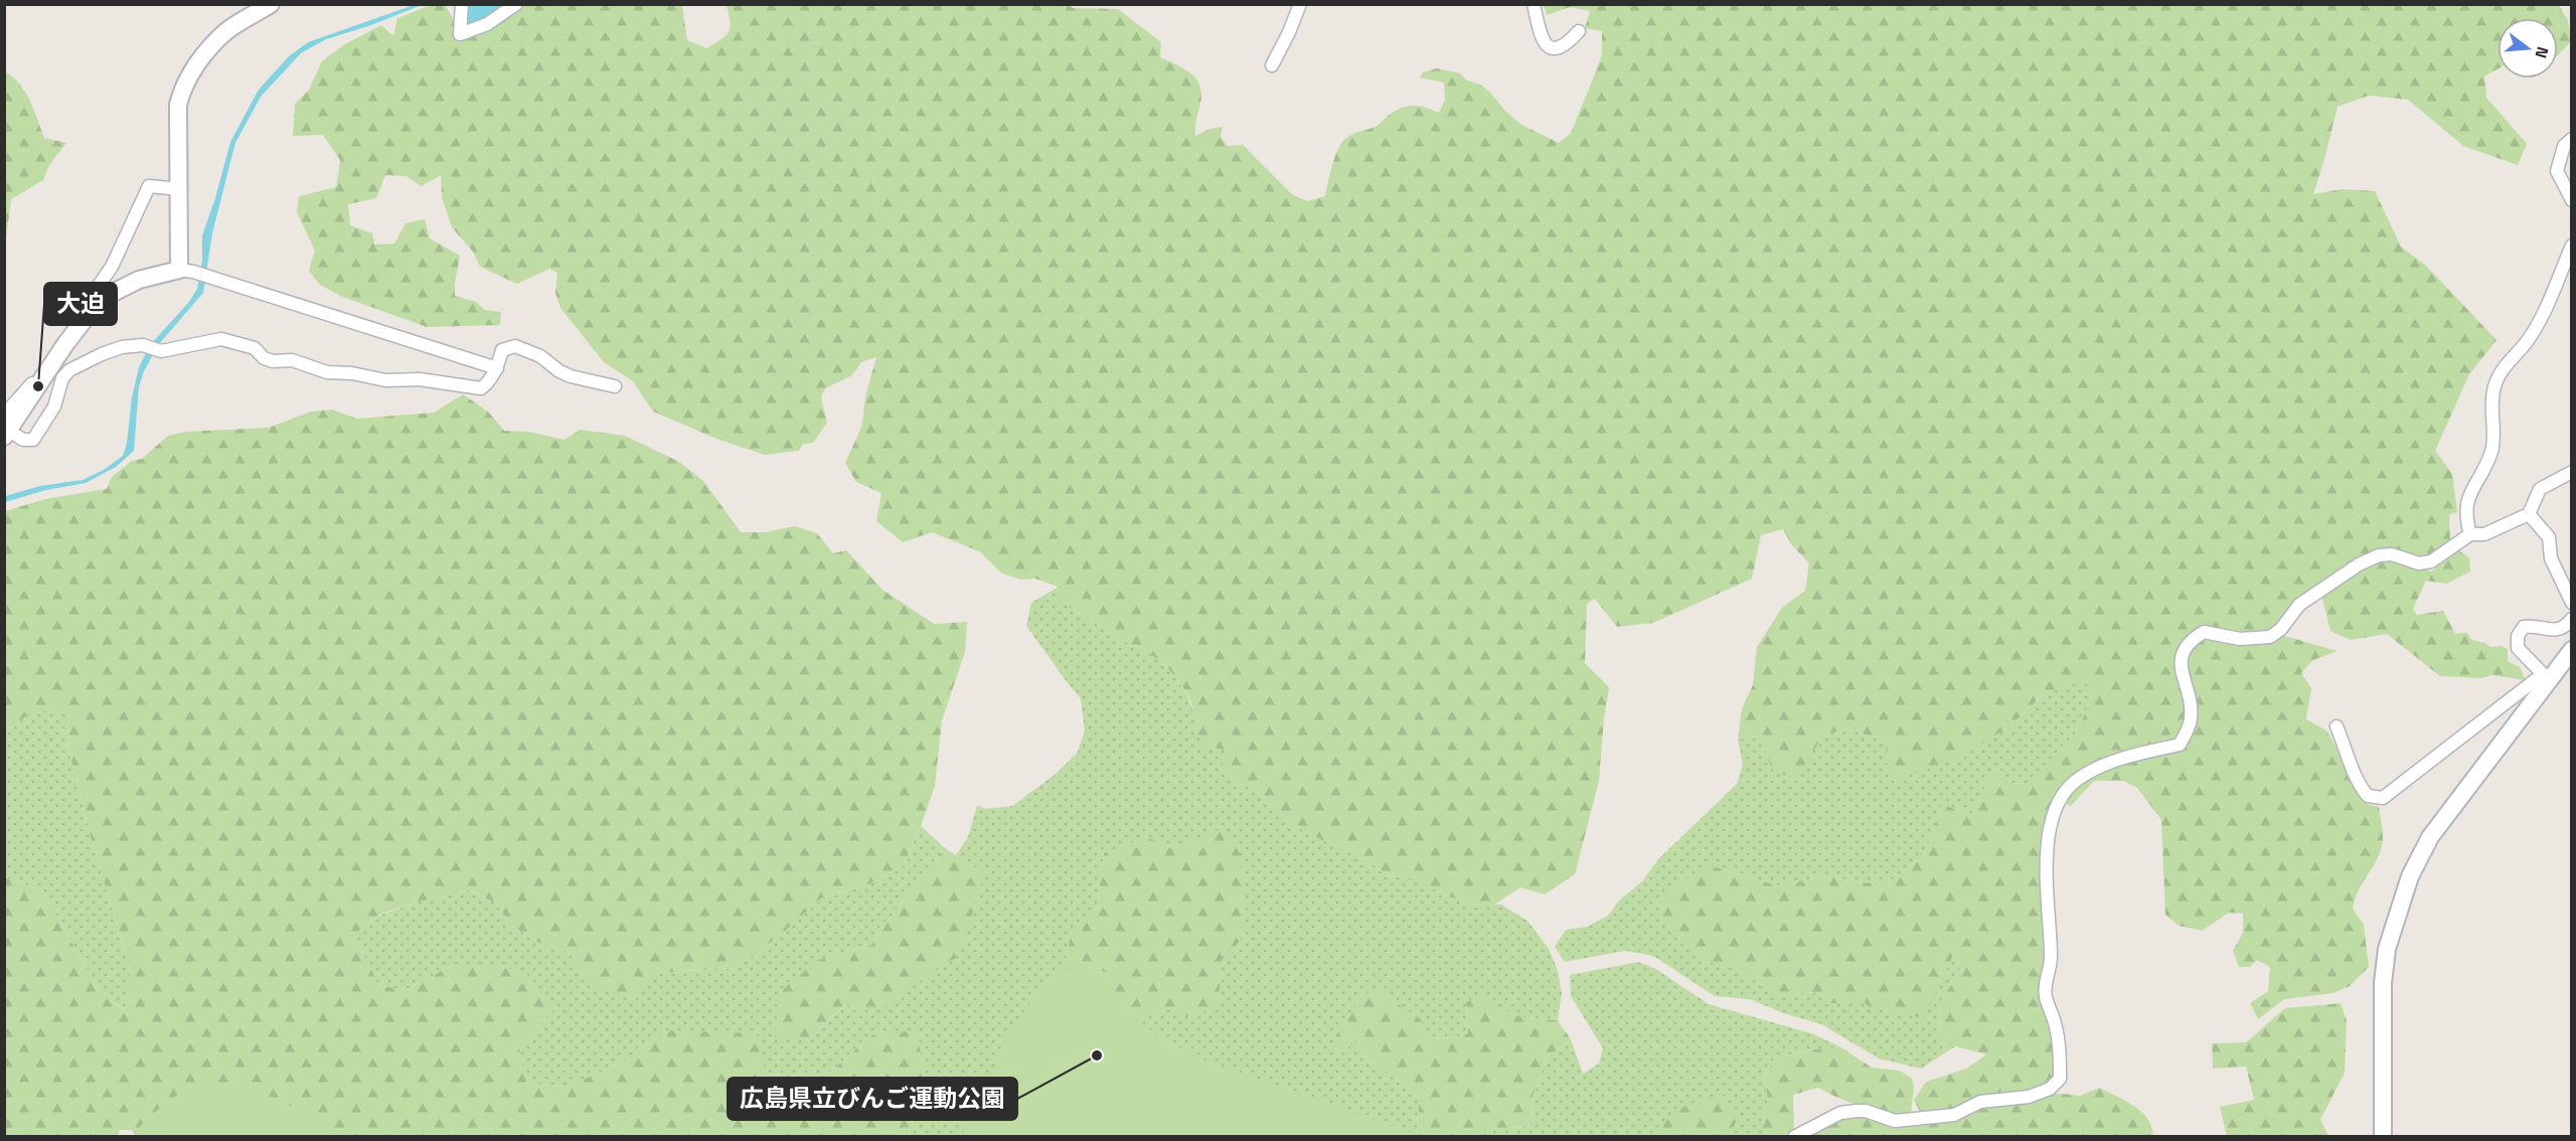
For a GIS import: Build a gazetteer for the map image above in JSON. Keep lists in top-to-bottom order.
{
  "places": ["大迫", "広島県立びんご運動公園"],
  "north": "right"
}
